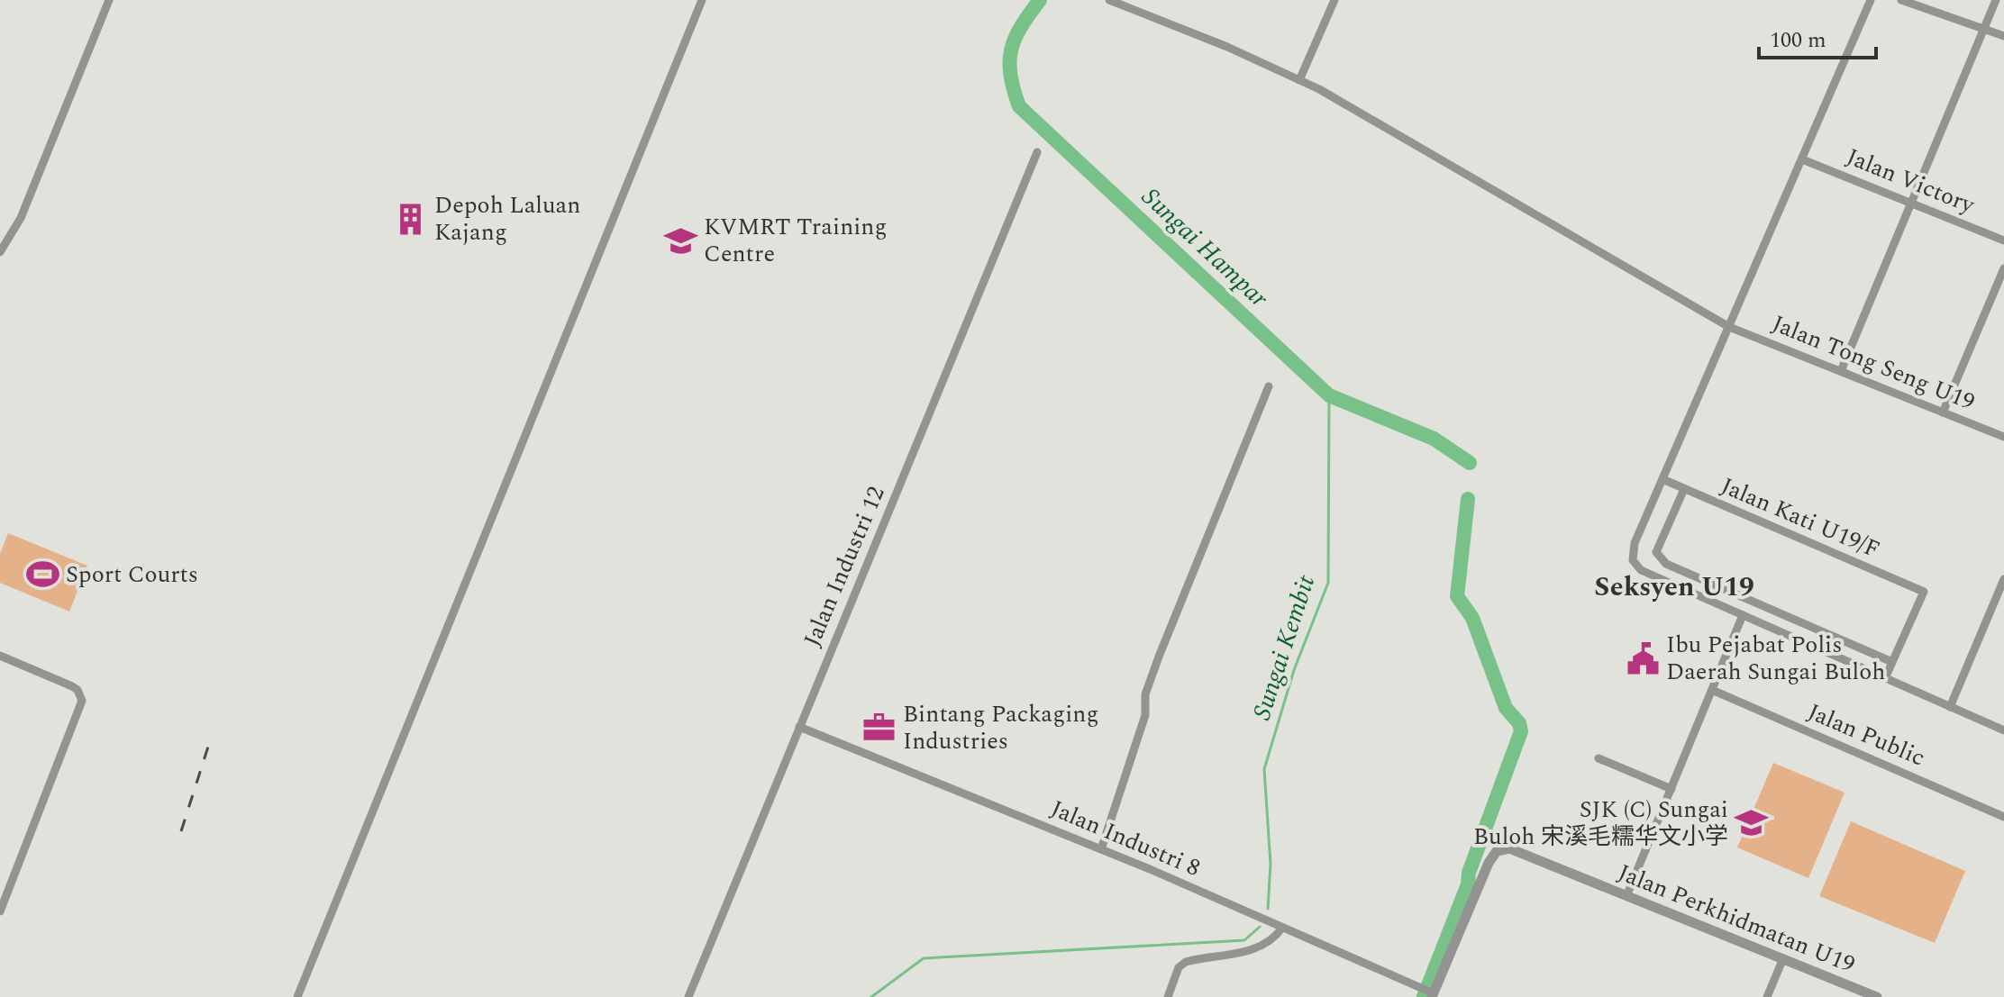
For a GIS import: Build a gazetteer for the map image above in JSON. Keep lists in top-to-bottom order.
{
  "streets": {
    "street": [
      "Jalan Victory",
      "Jalan Tong Seng U19",
      "Jalan Kati U19/F",
      "Jalan Industri 12",
      "Jalan Public",
      "Jalan Industri 8",
      "Jalan Perkhidmatan U19"
    ]
  },
  "crossings": [
    ["Jalan Industri 12", "Jalan Industri 8"],
    ["Jalan Industri 8", "Jalan Perkhidmatan U19"]
  ],
  "districts": ["Seksyen U19"],
  "water": ["Sungai Hampar", "Sungai Kembit"],
  "places": {
    "building": ["Depoh Laluan Kajang"],
    "school or university": ["KVMRT Training Centre", "SJK (C) Sungai Buloh 宋溪毛糯华文小学"],
    "sports": ["Sport Courts"],
    "public building": ["Ibu Pejabat Polis Daerah Sungai Buloh"],
    "office": ["Bintang Packaging Industries"]
  },
  "scale_bar": "100 m"
}
